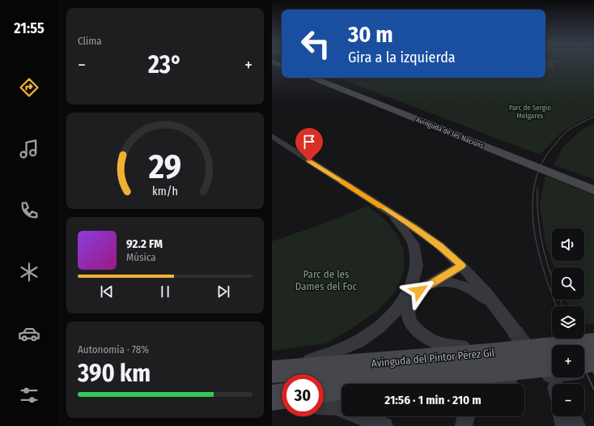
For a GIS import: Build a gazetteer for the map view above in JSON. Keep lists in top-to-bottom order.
{
  "streets": {
    "street": ["Avinguda de les Nacions", "Avinguda del Pintor Pérez Gil"]
  },
  "parks": ["Parc de Sergio Melgares", "Parc de les Dames del Foc"],
  "page": {
    "tabs": "21:55",
    "tile": [
      "Clima",
      ["Autonomía · 78%", "390 km"]
    ],
    "turn": ["30 m", "Gira a la izquierda"],
    "heat": ["−", "23°", "+"],
    "map_buttons": ["+", "−"],
    "song": ["92.2 FM", "Música"],
    "limit": "30",
    "trip": "21:56 · 1 min · 210 m",
    "gauge": ["29", "km/h"]
  }
}
